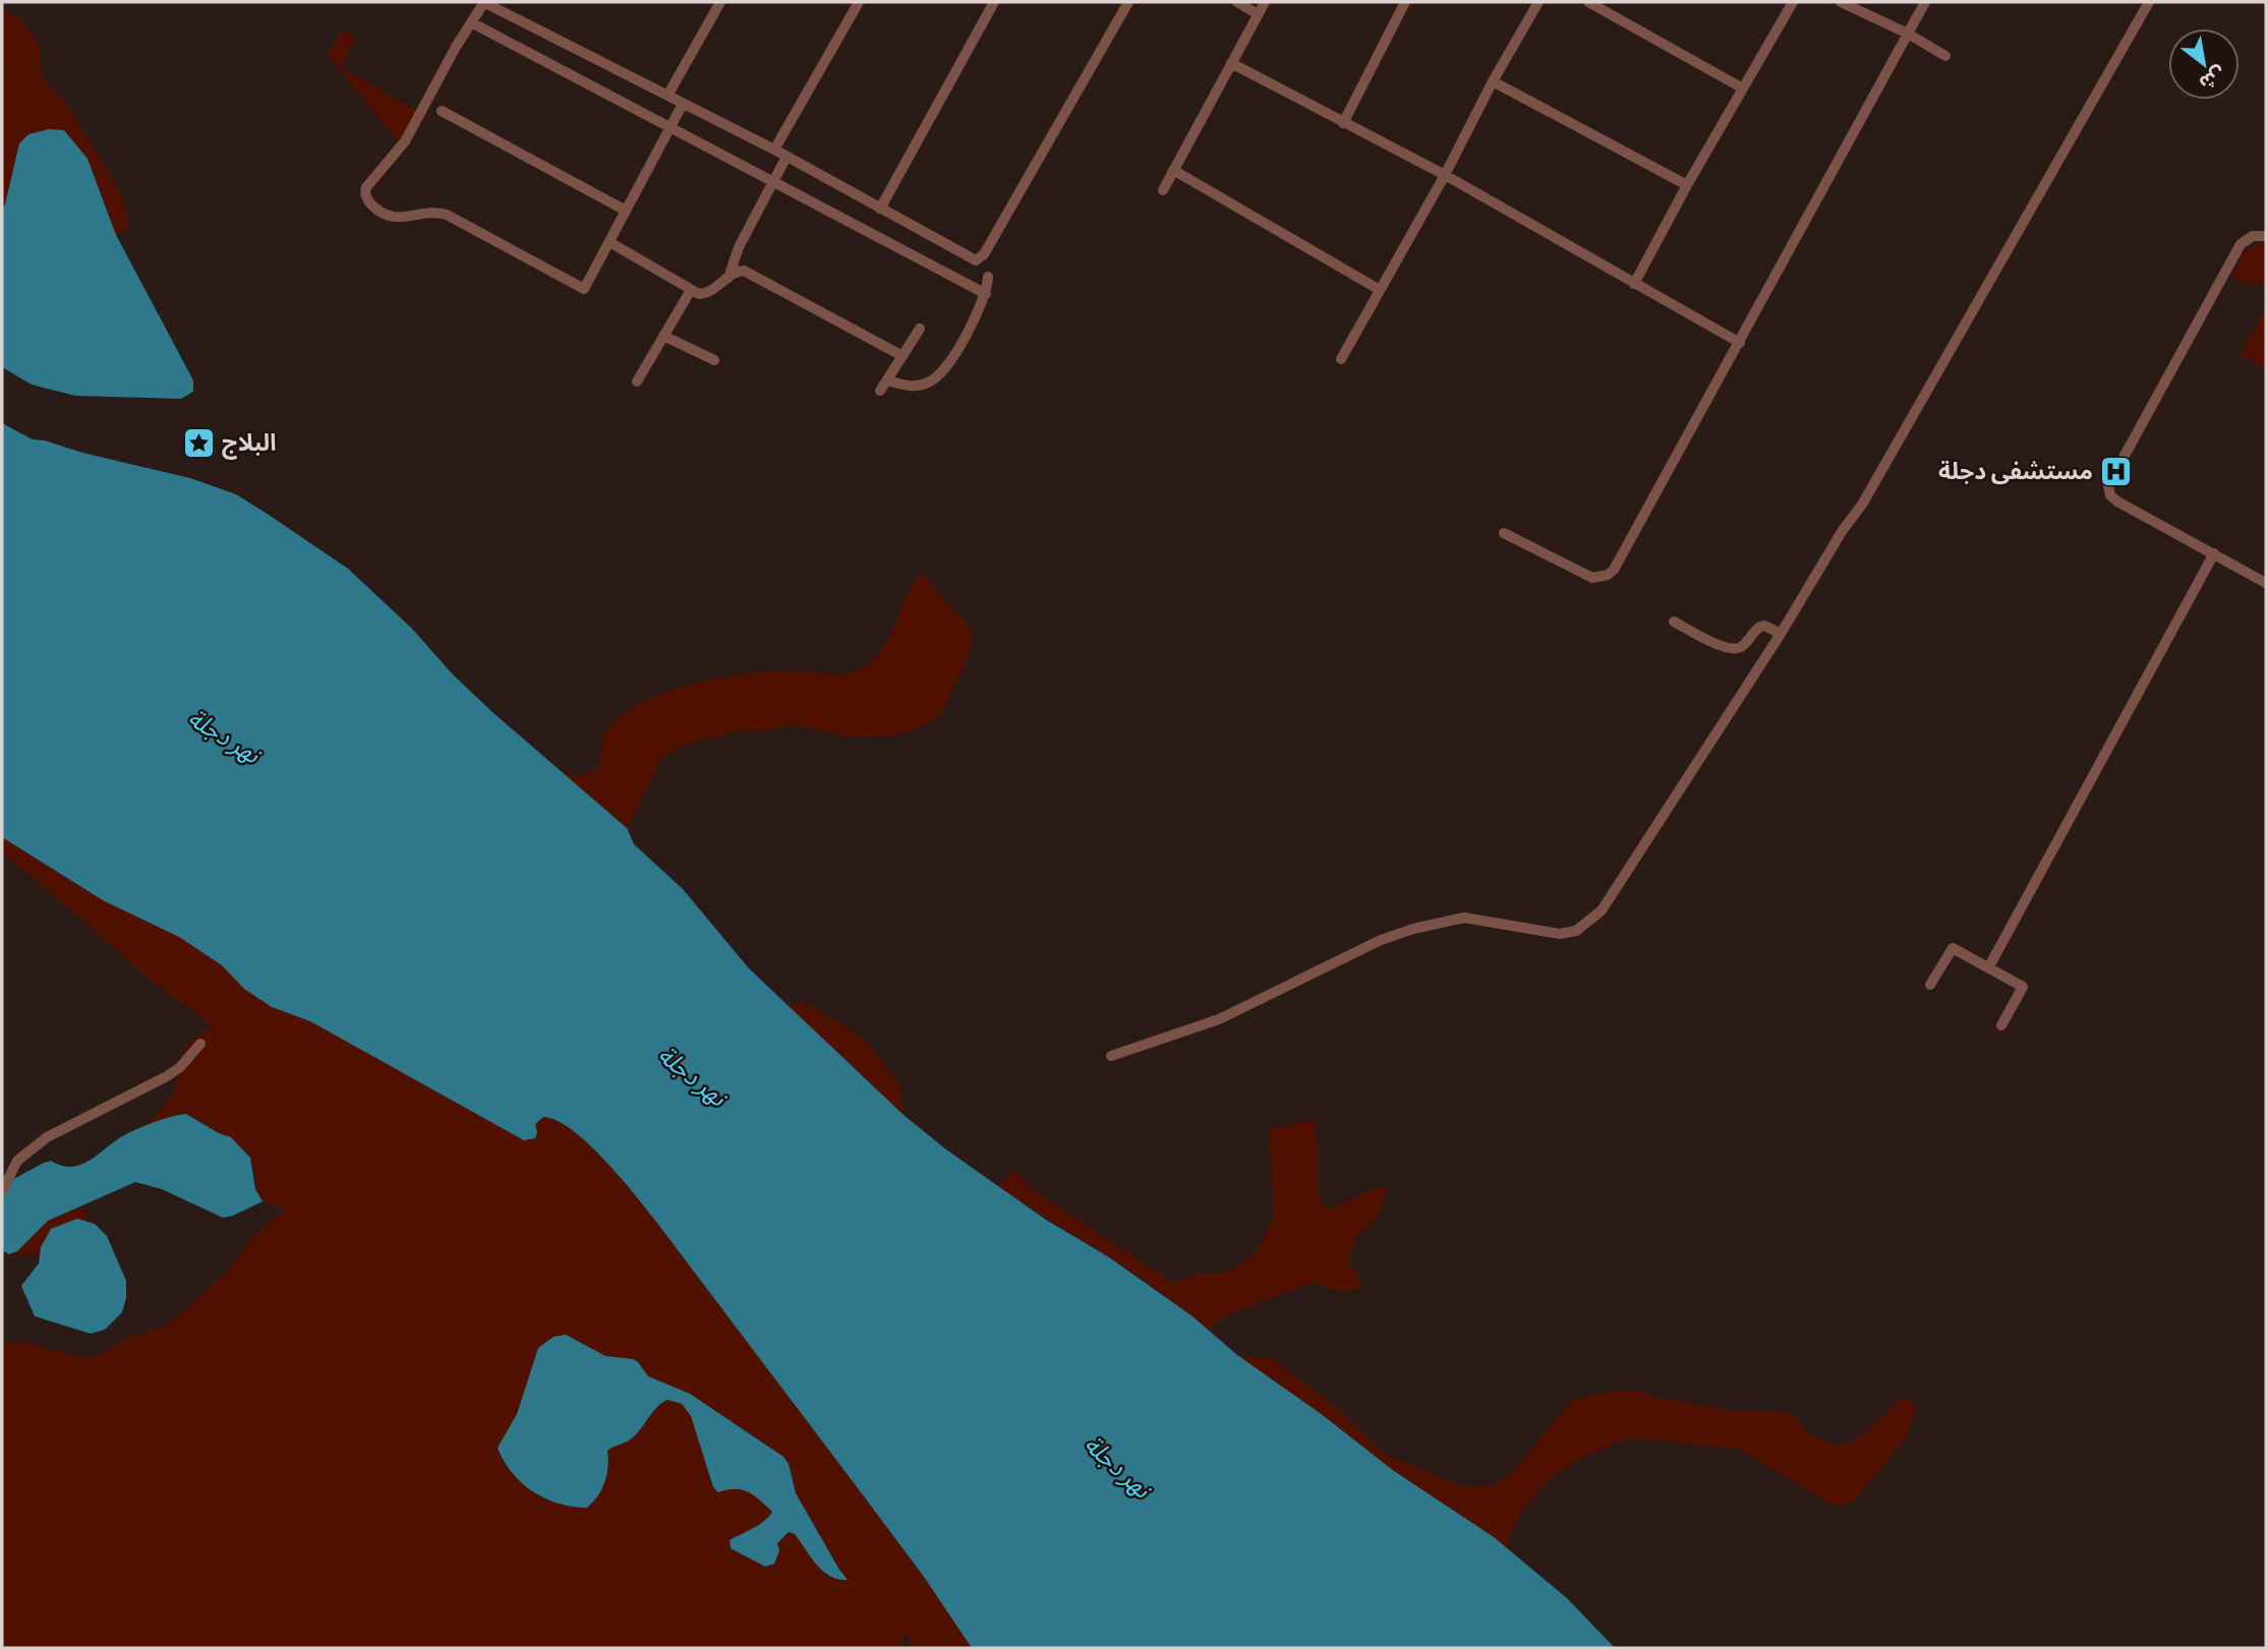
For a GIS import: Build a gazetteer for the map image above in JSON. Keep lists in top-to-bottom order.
{
  "water": ["نهر دجلة"],
  "places": {
    "place": ["البلاج"],
    "hospital": ["مستشفى دجلة"]
  },
  "north": "bottom right"
}
